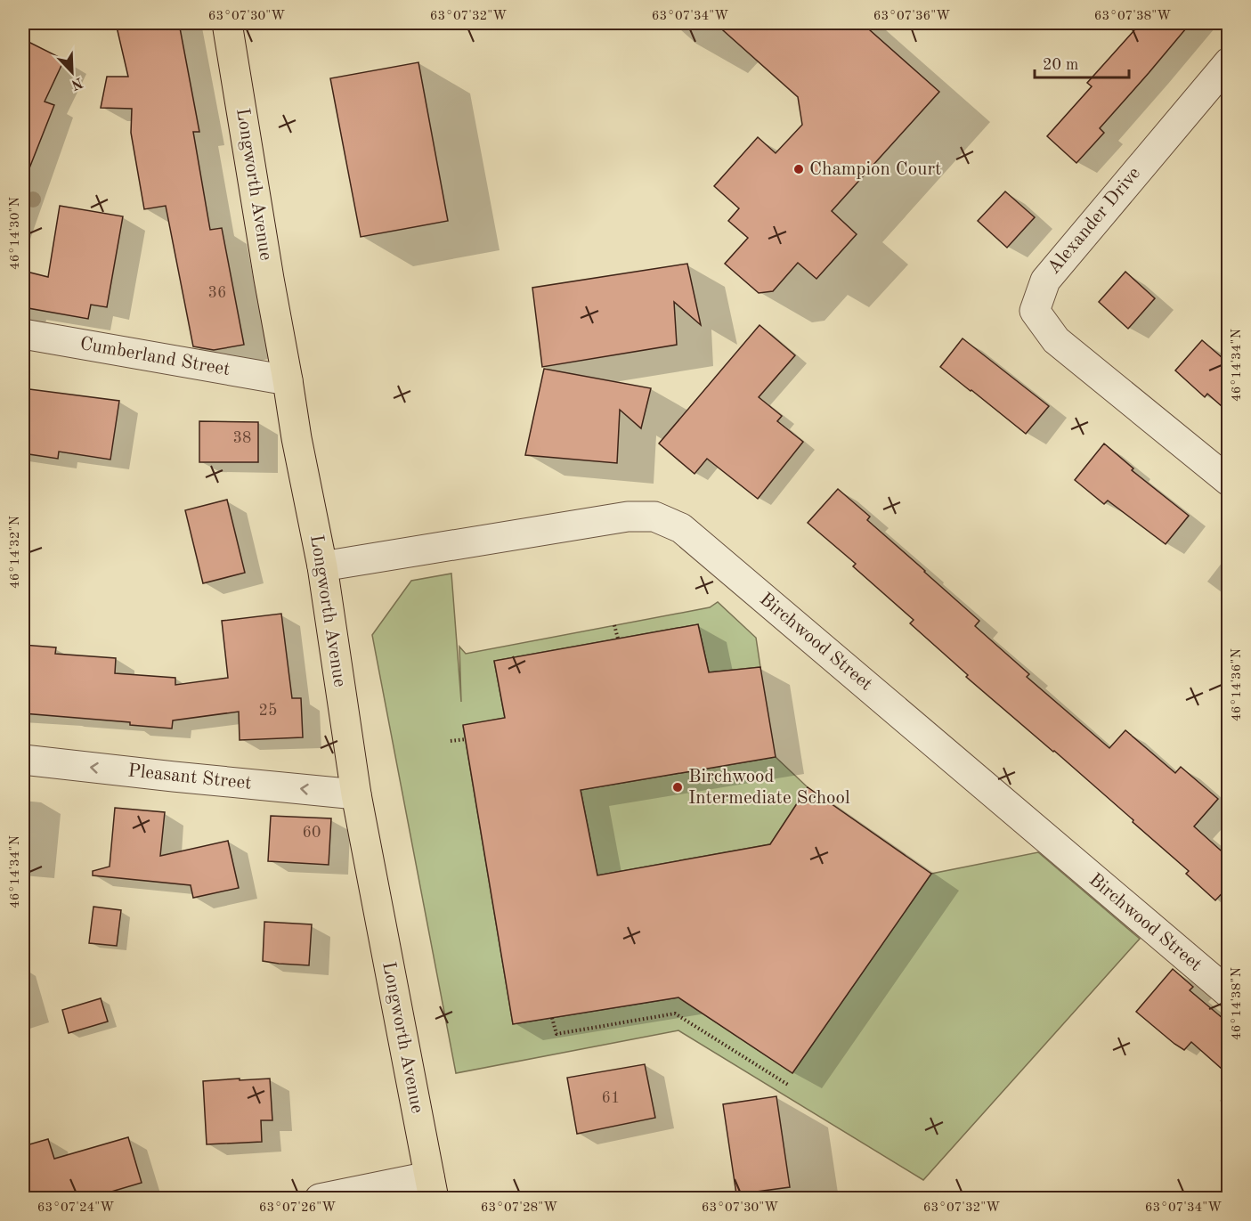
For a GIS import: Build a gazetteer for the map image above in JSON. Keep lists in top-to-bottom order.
{
  "streets": {
    "main road": ["Longworth Avenue"],
    "street": [
      "Alexander Drive",
      "Cumberland Street",
      "Birchwood Street",
      "Pleasant Street"
    ]
  },
  "crossings": [
    ["Longworth Avenue", "Cumberland Street"],
    ["Longworth Avenue", "Birchwood Street"],
    ["Longworth Avenue", "Pleasant Street"]
  ],
  "one_way": ["Pleasant Street"],
  "places": ["Champion Court", "Birchwood Intermediate School"],
  "house_numbers": [
    "36",
    "38",
    "25",
    "60",
    "61"
  ],
  "scale_bar": "20 m",
  "north": "bottom right",
  "coordinates": [
    "63°07'30\"W",
    "63°07'32\"W",
    "63°07'34\"W",
    "63°07'36\"W",
    "63°07'38\"W",
    "46°14'30\"N",
    "46°14'34\"N",
    "46°14'32\"N",
    "46°14'36\"N",
    "46°14'38\"N",
    "63°07'24\"W",
    "63°07'26\"W",
    "63°07'28\"W"
  ]
}
